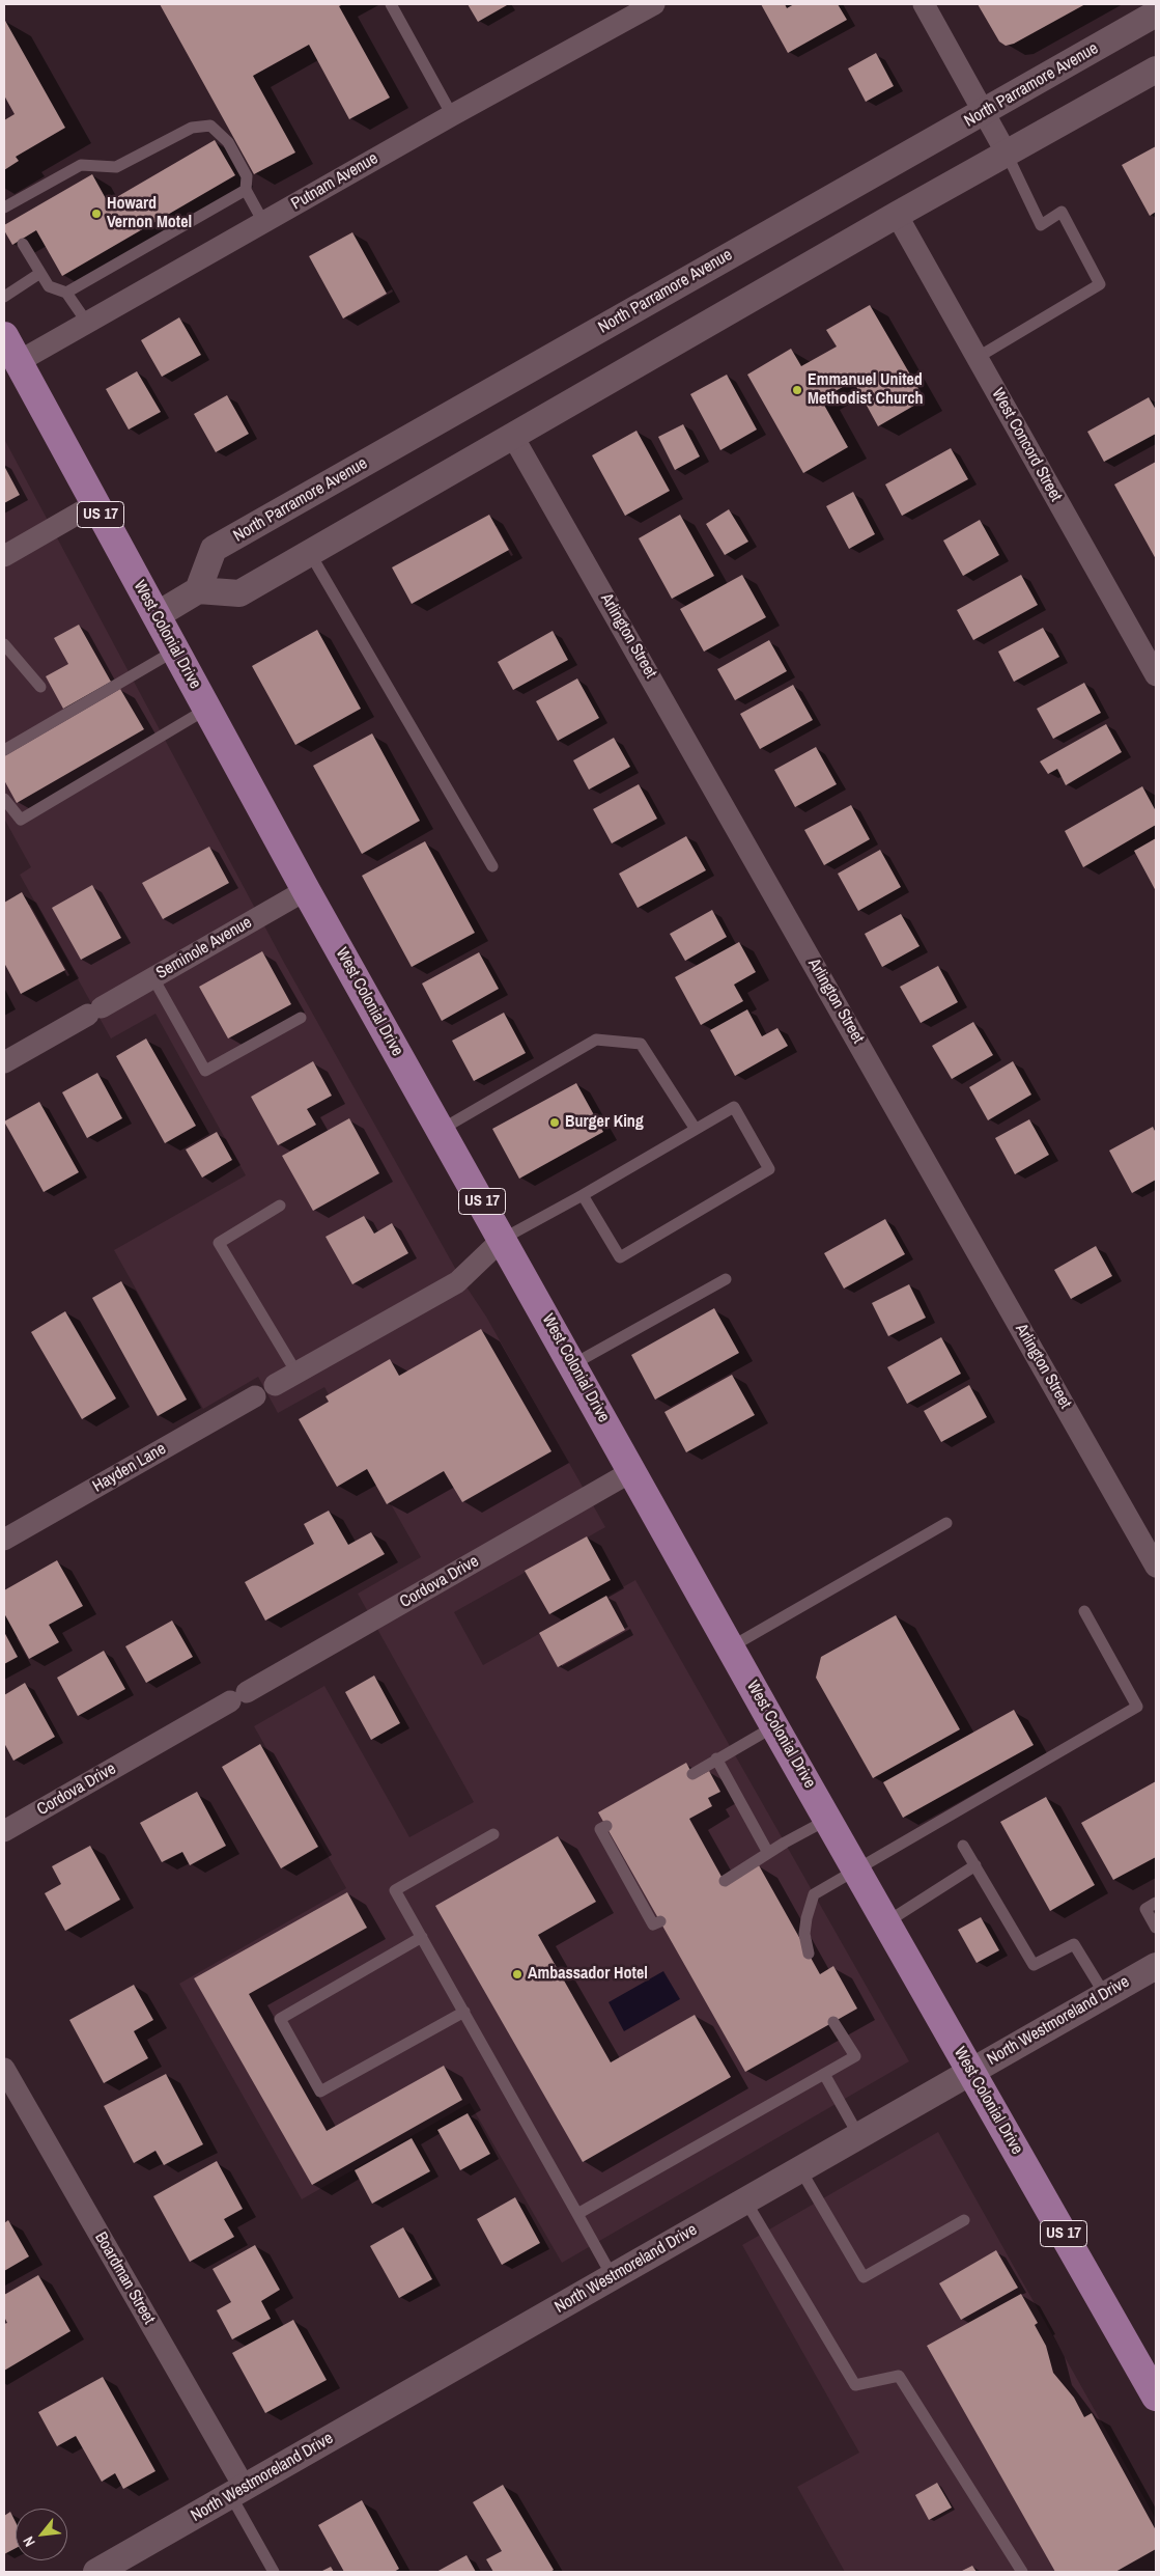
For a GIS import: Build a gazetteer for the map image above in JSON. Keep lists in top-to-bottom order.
{
  "streets": {
    "highway": ["US 17", "West Colonial Drive"],
    "street": [
      "North Parramore Avenue",
      "Putnam Avenue",
      "West Concord Street",
      "Arlington Street",
      "Seminole Avenue",
      "Hayden Lane",
      "Cordova Drive",
      "North Westmoreland Drive",
      "Boardman Street"
    ]
  },
  "crossings": [
    ["Putnam Avenue", "West Colonial Drive"],
    ["West Colonial Drive", "Seminole Avenue"],
    ["West Colonial Drive", "Cordova Drive"],
    ["West Colonial Drive", "North Westmoreland Drive"],
    ["North Westmoreland Drive", "Boardman Street"]
  ],
  "places": [
    "Howard Vernon Motel",
    "Emmanuel United Methodist Church",
    "Burger King",
    "Ambassador Hotel"
  ],
  "north": "bottom left"
}
